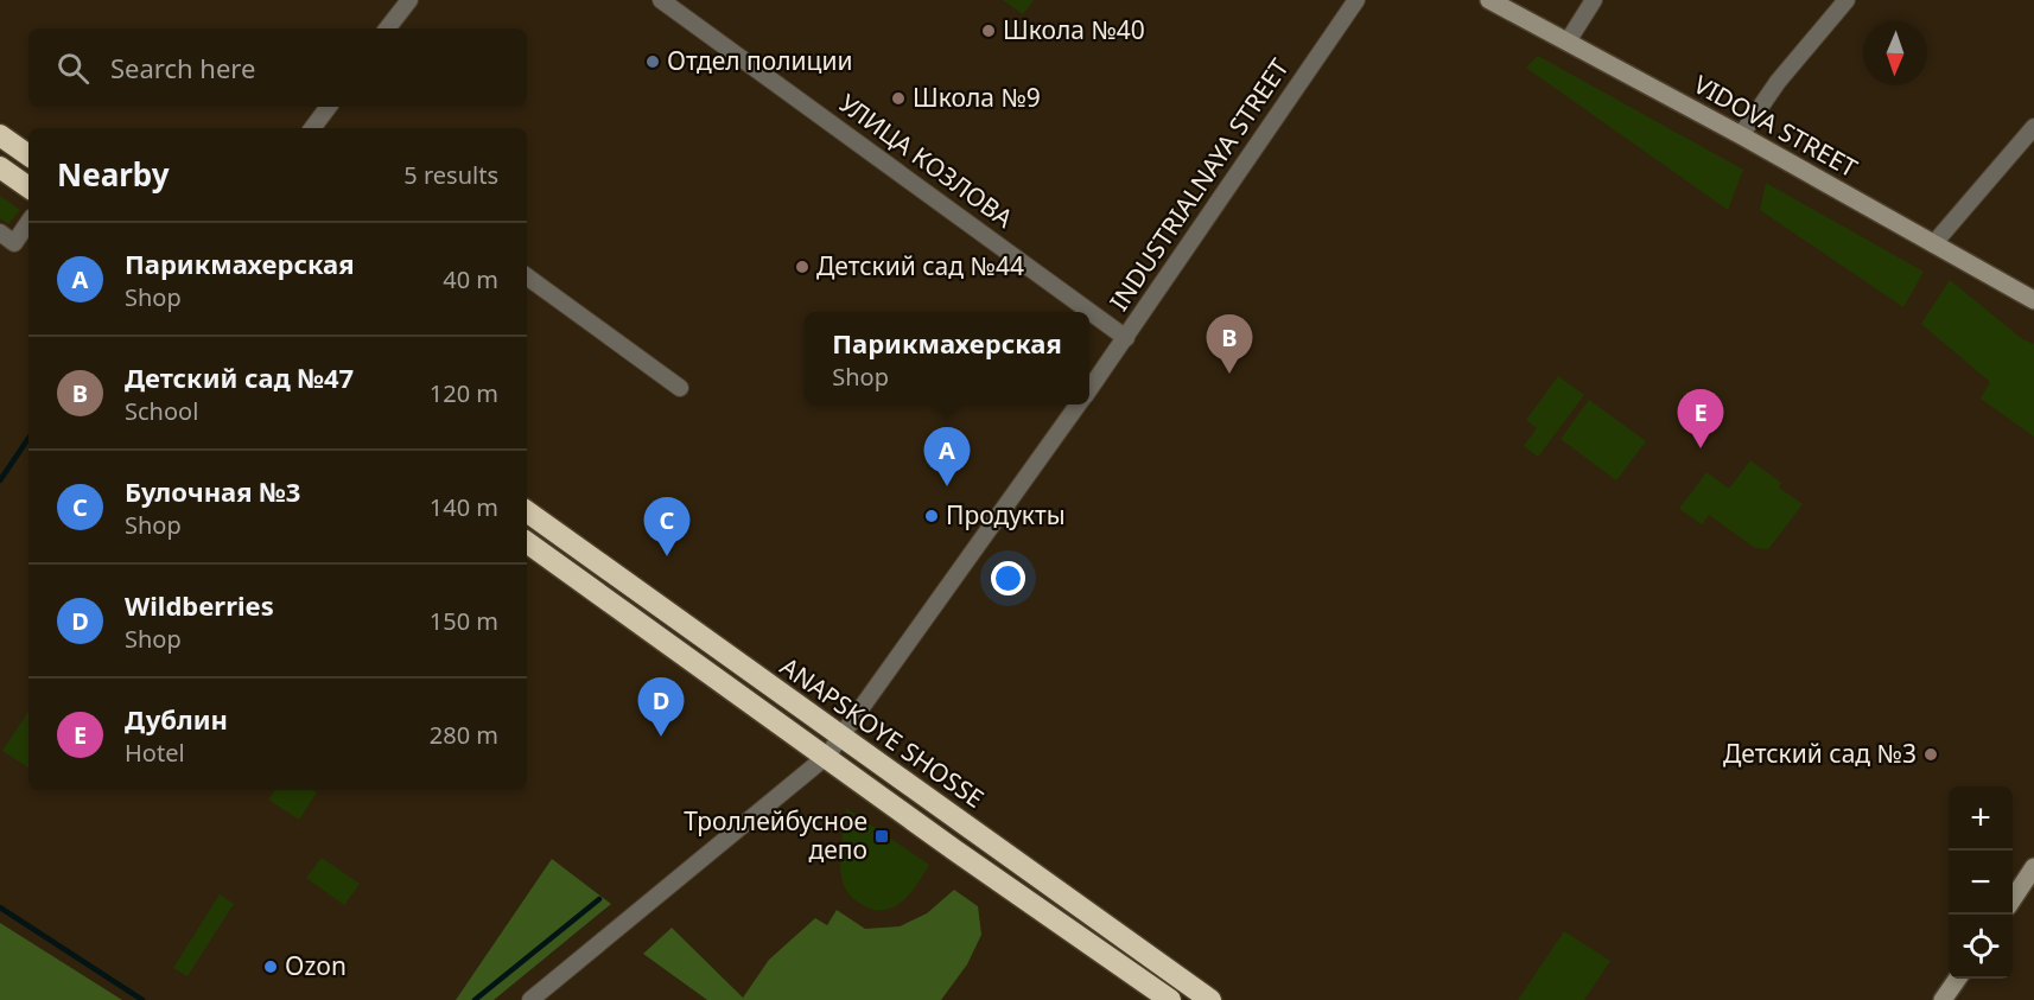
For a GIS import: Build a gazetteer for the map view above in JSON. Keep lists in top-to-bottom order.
{
  "streets": {
    "highway": ["ANAPSKOYE SHOSSE"],
    "street": ["VIDOVA STREET", "УЛИЦА КОЗЛОВА", "INDUSTRIALNAYA STREET"]
  },
  "crossings": [
    ["УЛИЦА КОЗЛОВА", "INDUSTRIALNAYA STREET"],
    ["INDUSTRIALNAYA STREET", "ANAPSKOYE SHOSSE"]
  ],
  "places": {
    "other": [
      "Школа №40",
      "Отдел полиции",
      "Школа №9",
      "Детский сад №44",
      "Продукты",
      "Детский сад №3",
      "Ozon"
    ],
    "transit": ["Троллейбусное депо"]
  },
  "north": "bottom",
  "page": {
    "search": "Search here",
    "heading": ["Nearby", "5 results"],
    "list": [
      {
        "mark": "A",
        "name": "Парикмахерская",
        "note": "Shop",
        "value": "40 m"
      },
      {
        "mark": "B",
        "name": "Детский сад №47",
        "note": "School",
        "value": "120 m"
      },
      {
        "mark": "C",
        "name": "Булочная №3",
        "note": "Shop",
        "value": "140 m"
      },
      {
        "mark": "D",
        "name": "Wildberries",
        "note": "Shop",
        "value": "150 m"
      },
      {
        "mark": "E",
        "name": "Дублин",
        "note": "Hotel",
        "value": "280 m"
      }
    ],
    "popup": ["Парикмахерская", "Shop"],
    "pins": [
      "B",
      "E",
      "A",
      "C",
      "D"
    ],
    "map_buttons": ["+", "−"]
  }
}
